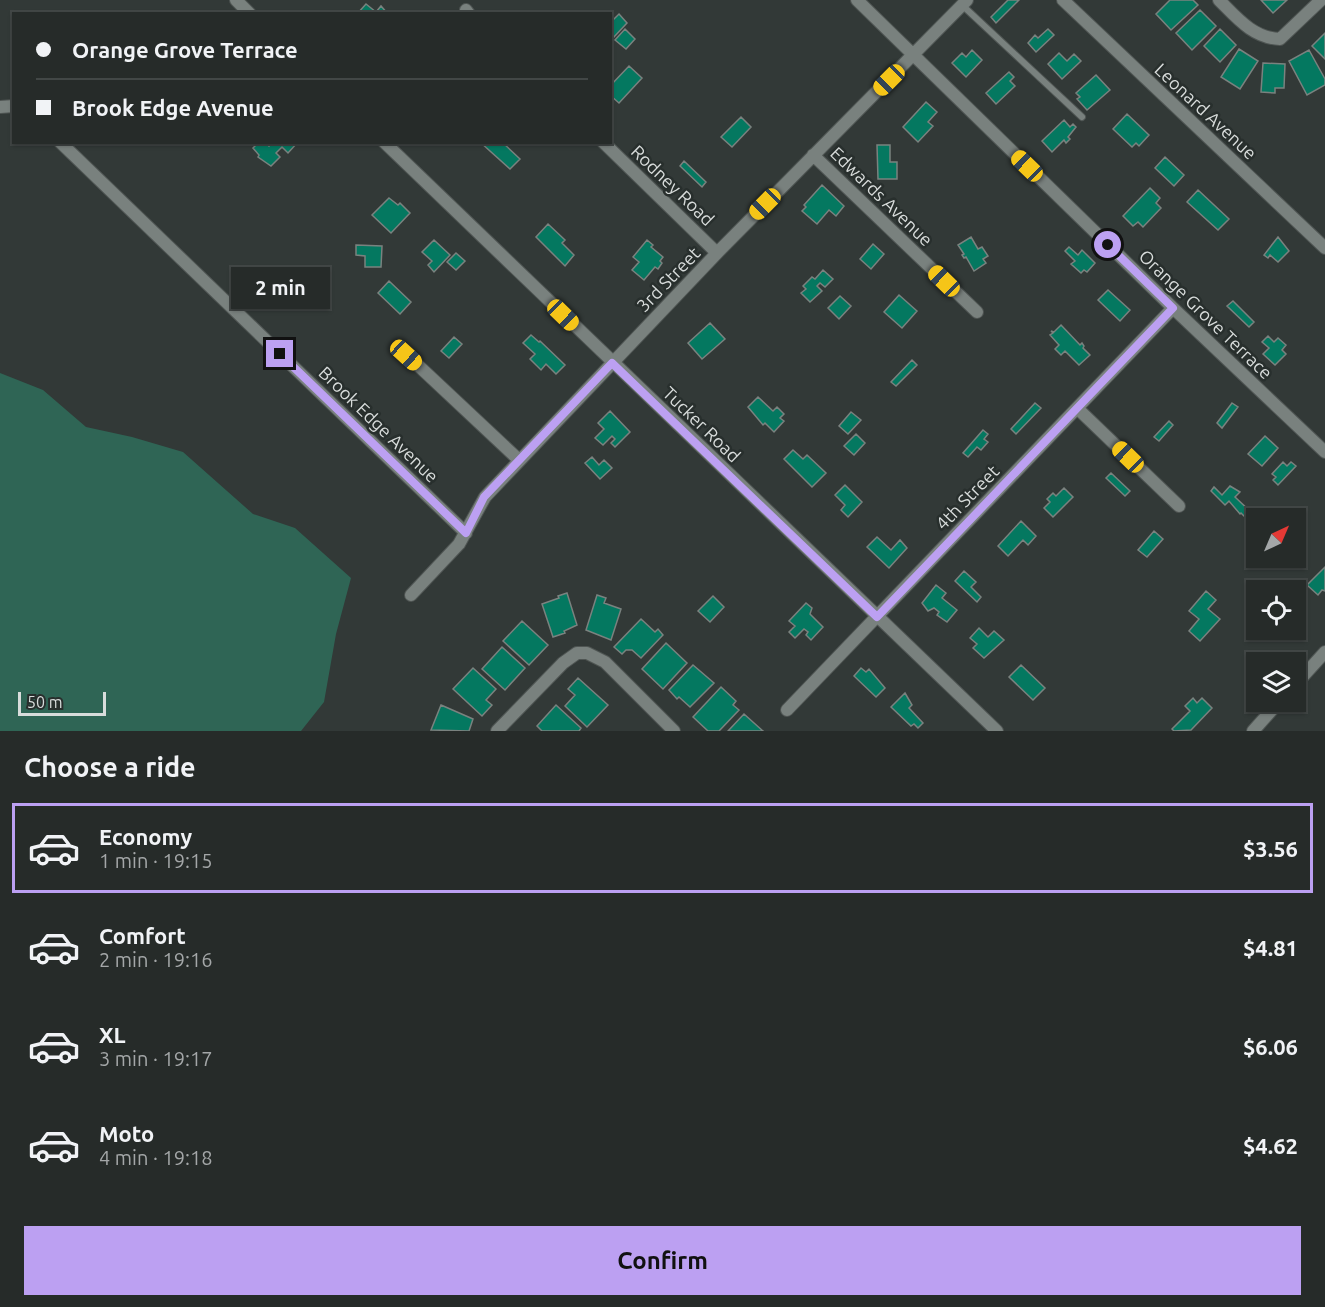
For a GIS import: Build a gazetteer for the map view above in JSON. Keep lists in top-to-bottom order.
{
  "streets": {
    "street": [
      "Leonard Avenue",
      "Rodney Road",
      "Edwards Avenue",
      "3rd Street",
      "Orange Grove Terrace",
      "Brook Edge Avenue",
      "Tucker Road",
      "4th Street"
    ]
  },
  "crossings": [
    ["Rodney Road", "3rd Street"],
    ["Edwards Avenue", "3rd Street"],
    ["3rd Street", "Orange Grove Terrace"],
    ["3rd Street", "Brook Edge Avenue"],
    ["3rd Street", "Tucker Road"],
    ["Orange Grove Terrace", "4th Street"],
    ["Tucker Road", "4th Street"]
  ],
  "scale_bar": "50 m",
  "north": "top right",
  "page": {
    "banner": ["Orange Grove Terrace", "Brook Edge Avenue"],
    "bubble": "2 min",
    "scale": "50 m",
    "heading": "Choose a ride",
    "list": [
      {
        "name": "Economy",
        "note": "1 min · 19:15",
        "value": "$3.56"
      },
      {
        "name": "Comfort",
        "note": "2 min · 19:16",
        "value": "$4.81"
      },
      {
        "name": "XL",
        "note": "3 min · 19:17",
        "value": "$6.06"
      },
      {
        "name": "Moto",
        "note": "4 min · 19:18",
        "value": "$4.62"
      }
    ],
    "buttons": "Confirm"
  }
}
